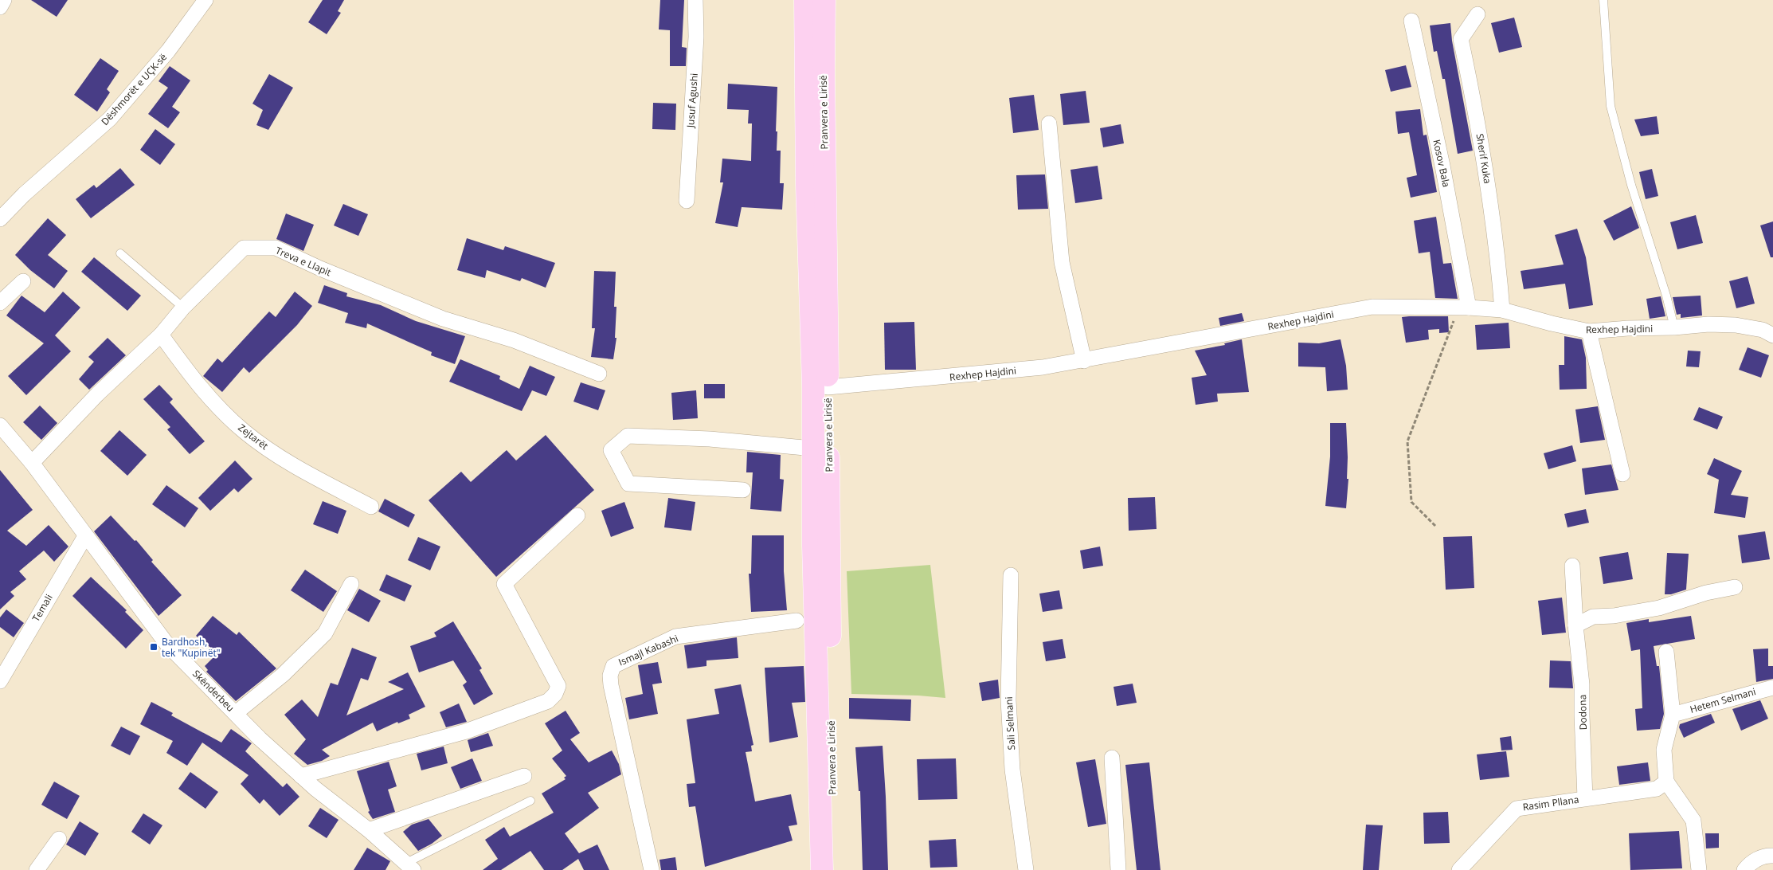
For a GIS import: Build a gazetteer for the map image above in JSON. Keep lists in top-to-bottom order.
{
  "streets": {
    "main road": ["Pranvera e Lirisë"],
    "street": [
      "Dëshmorët e UÇK-së",
      "Jusuf Agushi",
      "Sherif Kuka",
      "Kosov Bala",
      "Treva e Llapit",
      "Rexhep Hajdini",
      "Zejtarët",
      "Temali",
      "Ismajl Kabashi",
      "Skënderbeu",
      "Hetem Selmani",
      "Dodona",
      "Sali Selmani",
      "Rasim Pllana"
    ]
  },
  "crossings": [
    ["Pranvera e Lirisë", "Rexhep Hajdini"],
    ["Sherif Kuka", "Rexhep Hajdini"],
    ["Kosov Bala", "Rexhep Hajdini"],
    ["Treva e Llapit", "Zejtarët"],
    ["Treva e Llapit", "Skënderbeu"],
    ["Temali", "Skënderbeu"],
    ["Dodona", "Rasim Pllana"]
  ],
  "places": {
    "transit": ["Bardhosh, tek \"Kupinët\""]
  }
}
